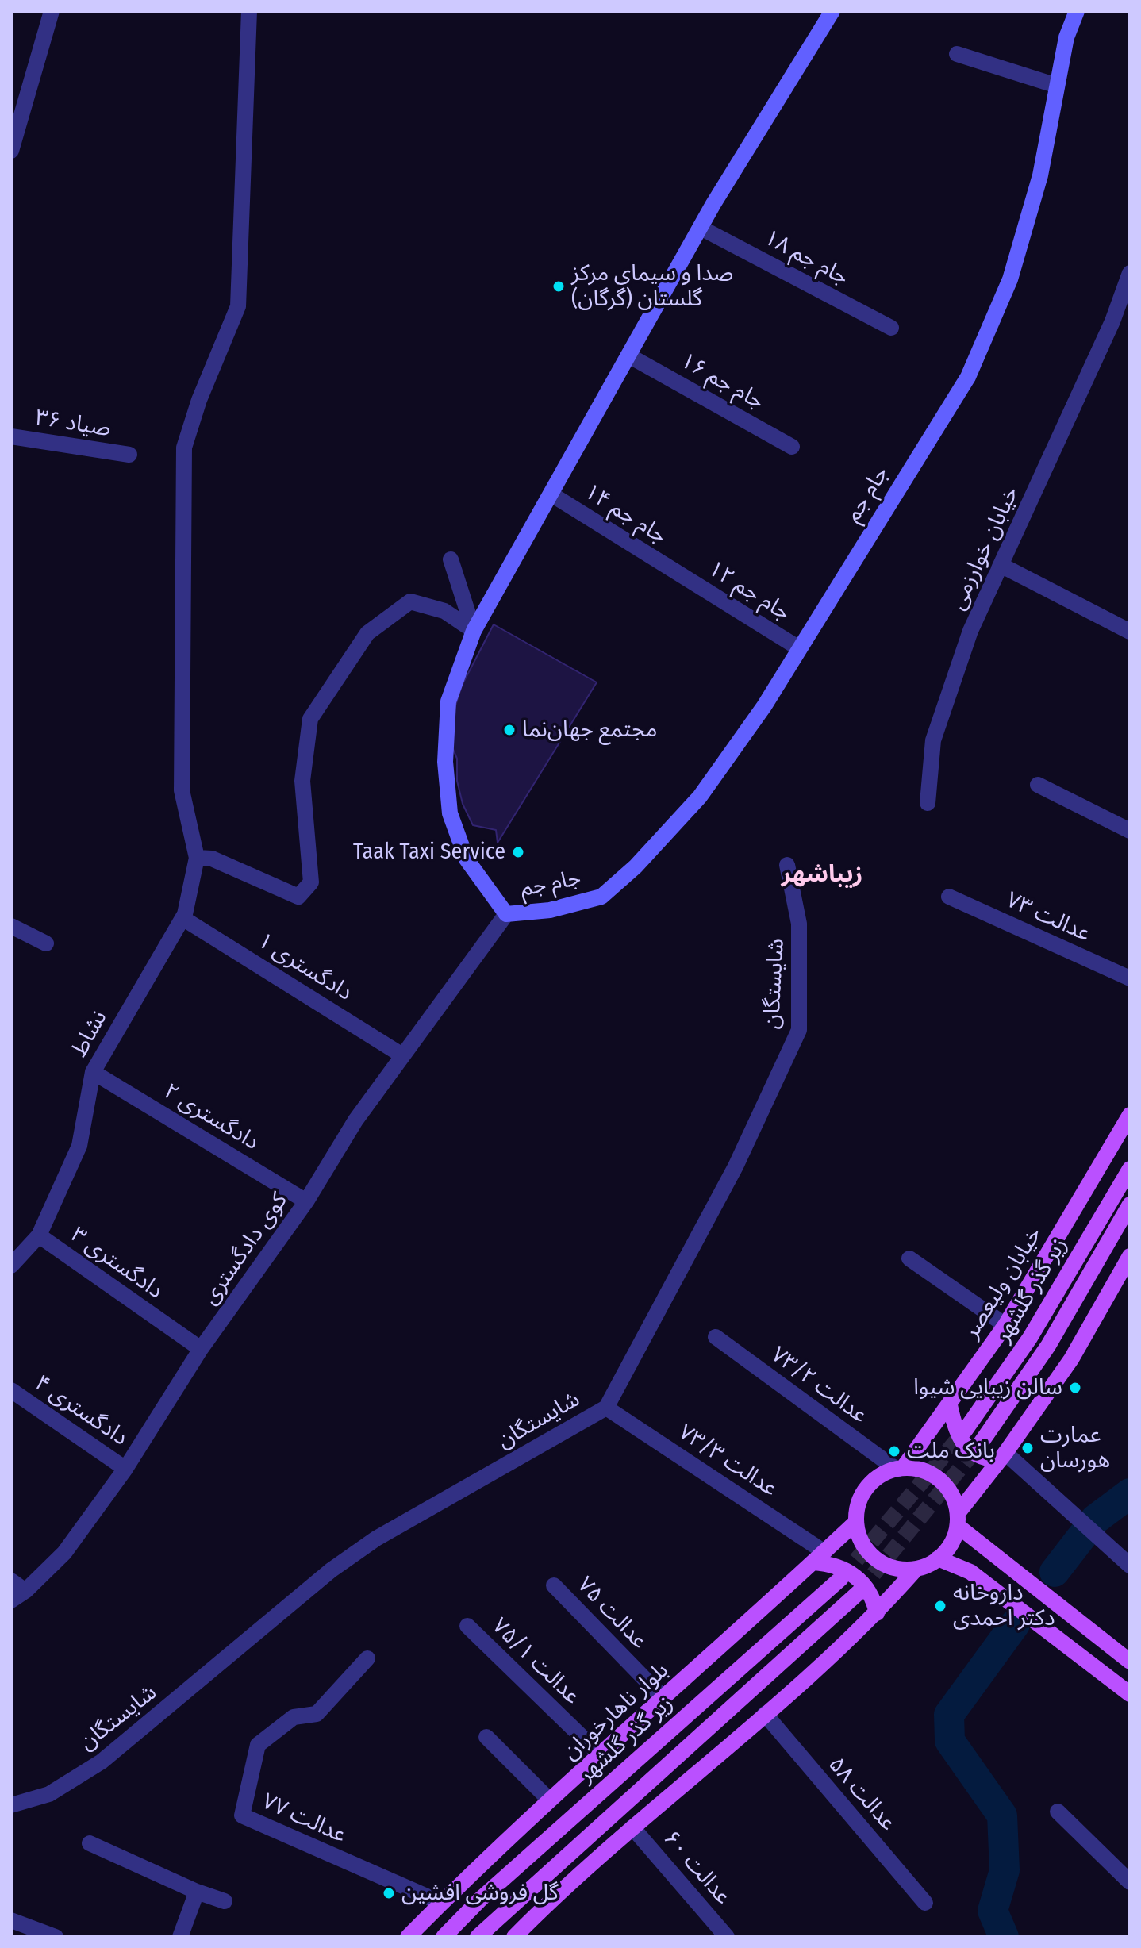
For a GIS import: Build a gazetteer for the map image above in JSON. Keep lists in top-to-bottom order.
{
  "streets": {
    "main road": ["خیابان ولیعصر", "زیر گذر گلشهر", "بلوار ناهارخوران"],
    "street": [
      "۱۸ جام جم",
      "۱۶ جام جم",
      "صیاد ۳۶",
      "جام جم",
      "۱۴ جام جم",
      "خیابان خوارزمی",
      "۱۲ جام جم",
      "عدالت ۷۳",
      "دادگستری ۱",
      "شایستگان",
      "نشاط",
      "دادگستری ۲",
      "کوی دادگستری",
      "دادگستری ۳",
      "عدالت ۷۳/۲",
      "دادگستری ۴",
      "۷۳/۳ عدالت",
      "۷۵ عدالت",
      "۷۵/۱ عدالت",
      "عدالت ۵۸",
      "عدالت ۷۷",
      "عدالت ۶۰"
    ]
  },
  "crossings": [
    ["۱۸ جام جم", "جام جم"],
    ["۱۶ جام جم", "جام جم"],
    ["جام جم", "۱۴ جام جم"],
    ["جام جم", "۱۲ جام جم"],
    ["جام جم", "کوی دادگستری"],
    ["۱۴ جام جم", "۱۲ جام جم"],
    ["دادگستری ۱", "نشاط"],
    ["دادگستری ۱", "کوی دادگستری"],
    ["شایستگان", "۷۳/۳ عدالت"],
    ["نشاط", "دادگستری ۲"],
    ["نشاط", "دادگستری ۳"],
    ["دادگستری ۲", "کوی دادگستری"],
    ["کوی دادگستری", "دادگستری ۳"],
    ["کوی دادگستری", "دادگستری ۴"],
    ["خیابان ولیعصر", "عدالت ۷۳/۲"],
    ["خیابان ولیعصر", "بلوار ناهارخوران"],
    ["عدالت ۷۳/۲", "بلوار ناهارخوران"],
    ["۷۳/۳ عدالت", "بلوار ناهارخوران"],
    ["۷۵ عدالت", "بلوار ناهارخوران"],
    ["۷۵/۱ عدالت", "بلوار ناهارخوران"],
    ["بلوار ناهارخوران", "عدالت ۷۷"]
  ],
  "districts": ["زیباشهر"],
  "places": [
    "صدا و سیمای مرکز گلستان (گرگان)",
    "مجتمع جهان‌نما",
    "Taak Taxi Service",
    "سالن زیبایی شیوا",
    "عمارت هورسان",
    "بانک ملت",
    "داروخانه دکتر احمدی",
    "گل فروشی افشین"
  ]
}
